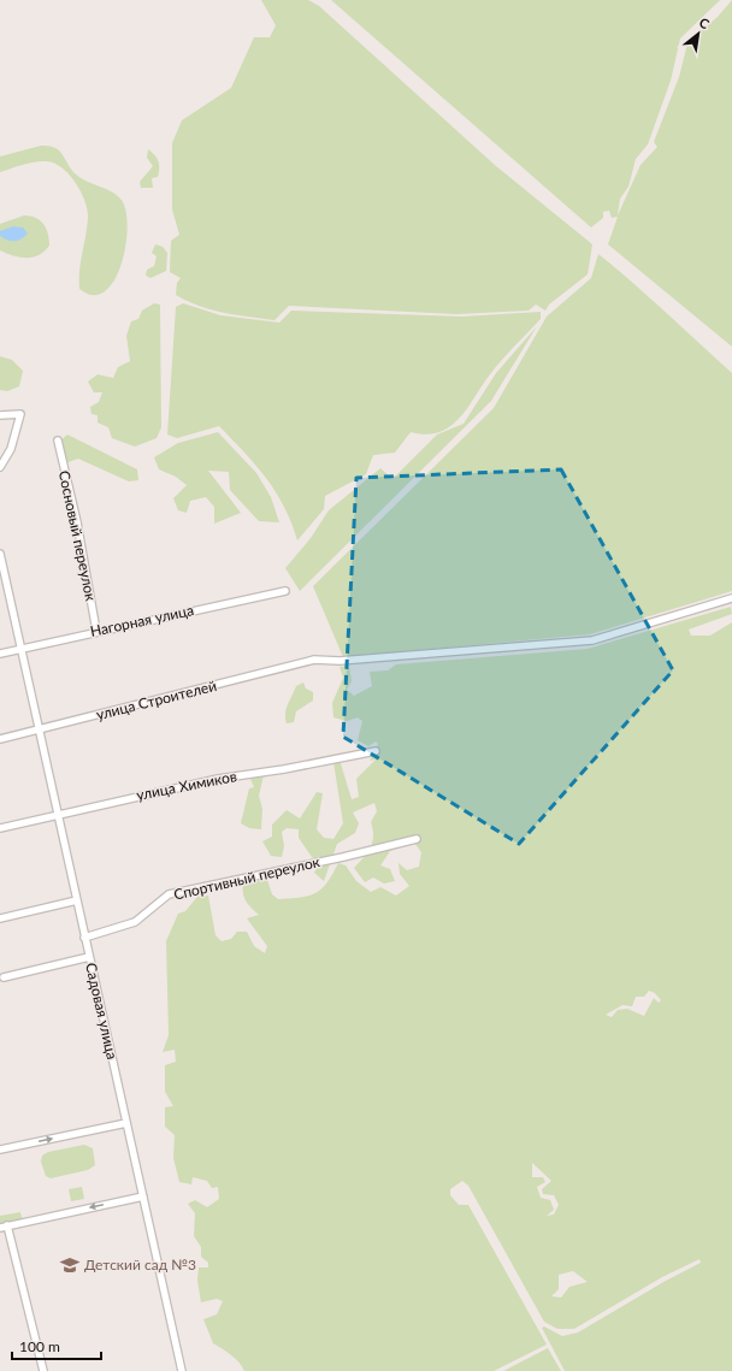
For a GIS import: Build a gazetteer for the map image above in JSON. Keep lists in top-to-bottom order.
{
  "streets": {
    "street": [
      "Сосновый переулок",
      "Нагорная улица",
      "улица Строителей",
      "улица Химиков",
      "Спортивный переулок",
      "Садовая улица"
    ]
  },
  "crossings": [
    ["Сосновый переулок", "Нагорная улица"],
    ["Нагорная улица", "Садовая улица"],
    ["улица Строителей", "Садовая улица"],
    ["улица Химиков", "Садовая улица"],
    ["Спортивный переулок", "Садовая улица"]
  ],
  "places": {
    "school or university": ["Детский сад №3"]
  },
  "scale_bar": "100 m",
  "north": "top right"
}
